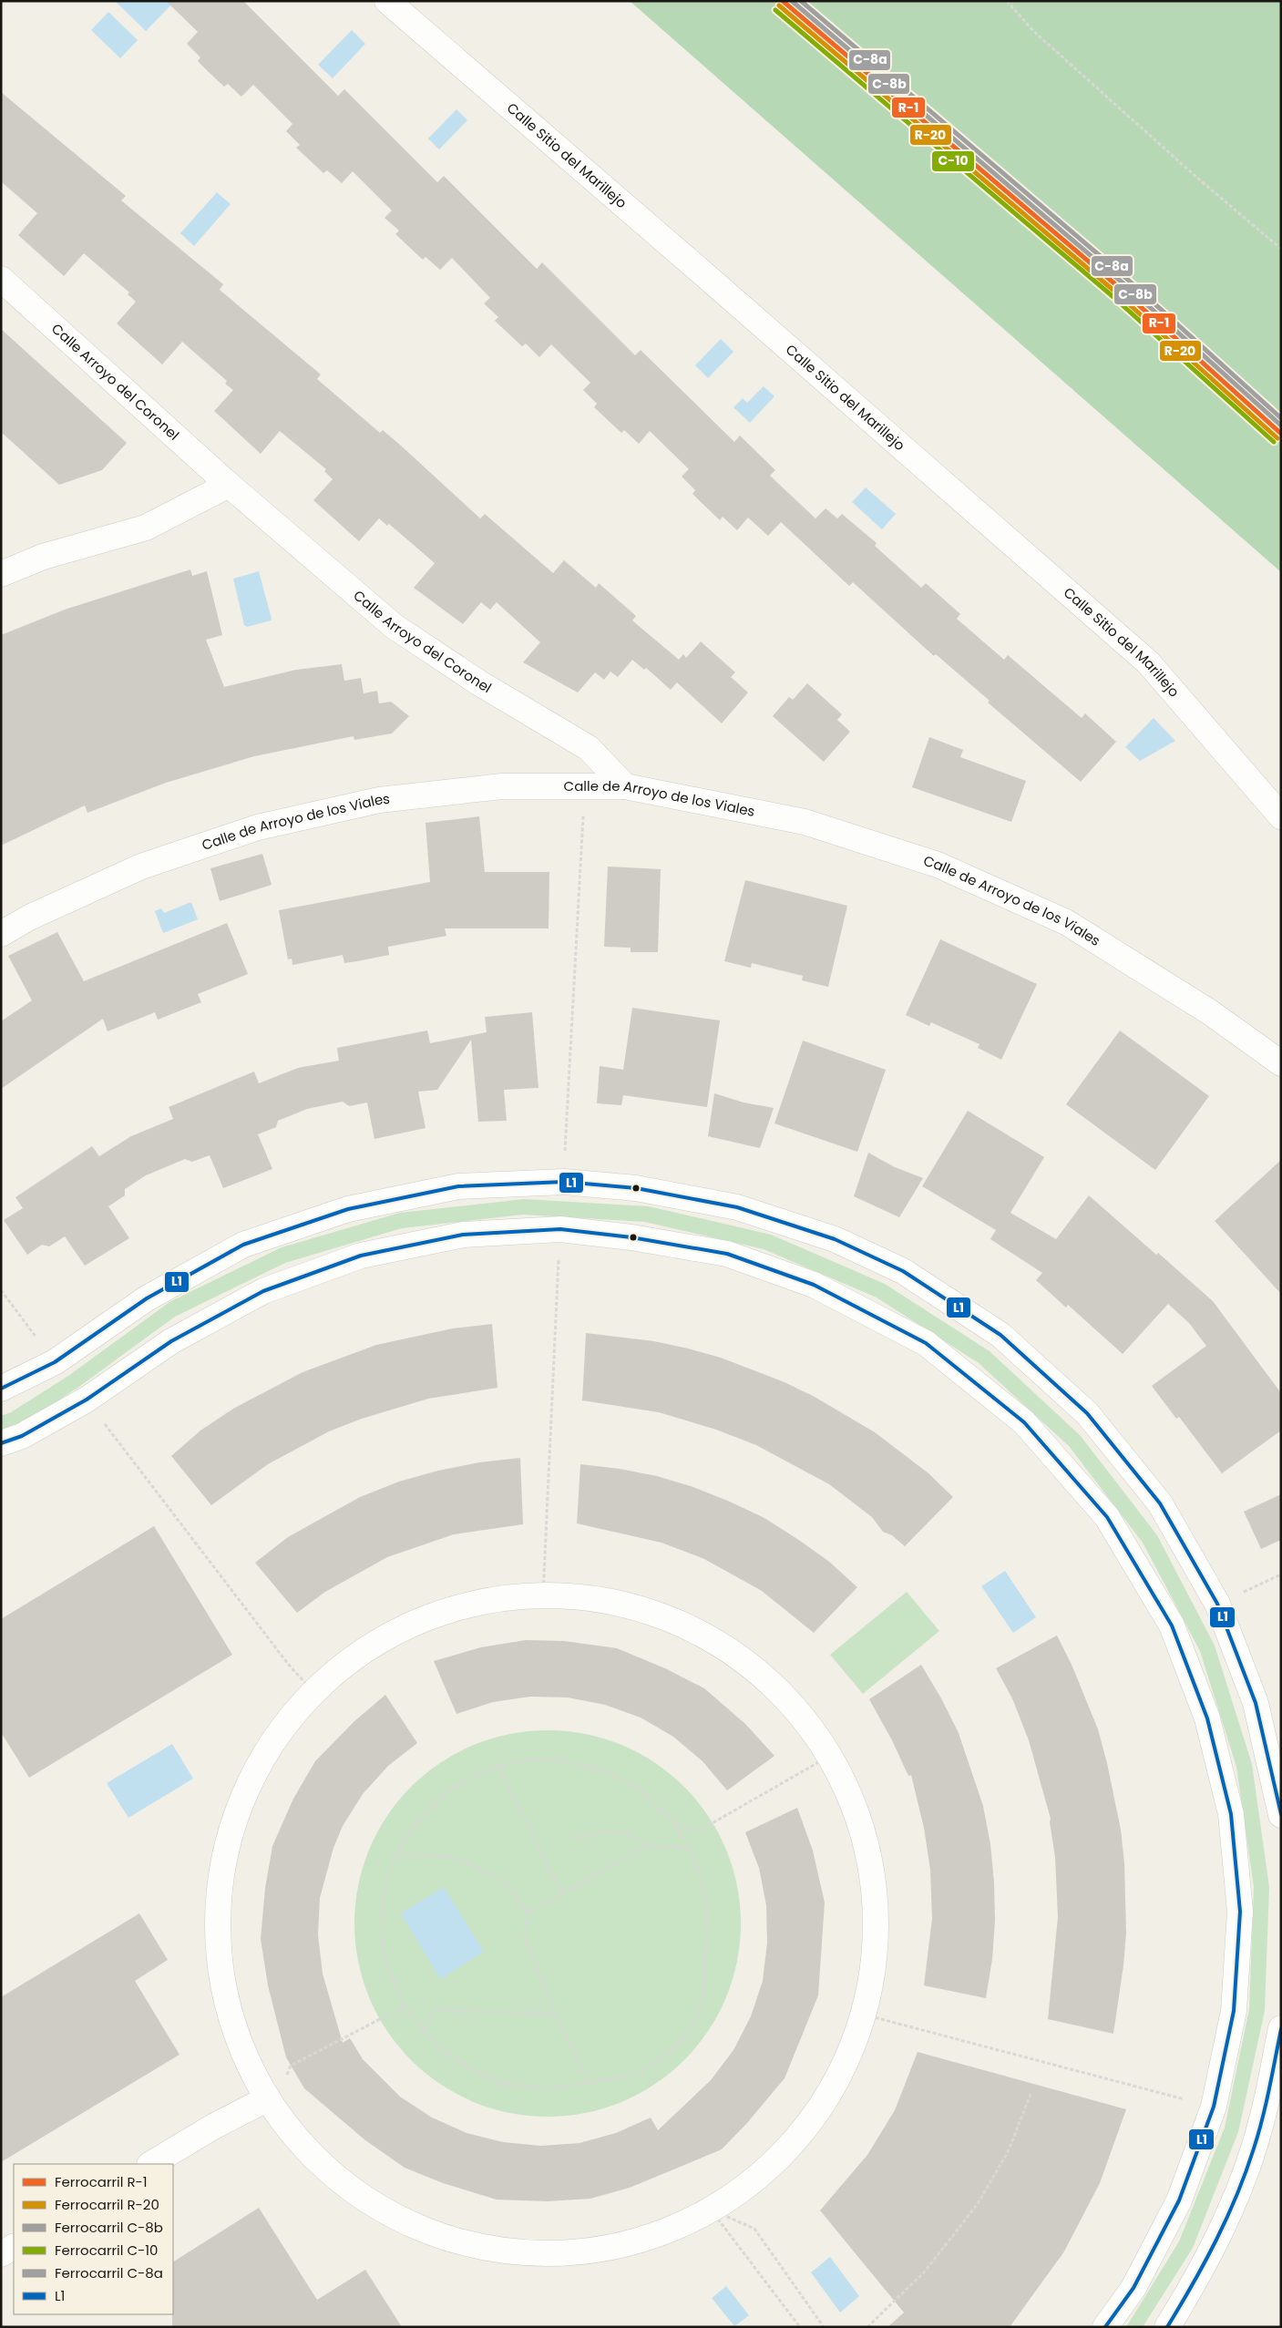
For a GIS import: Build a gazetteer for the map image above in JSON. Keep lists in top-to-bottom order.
{
  "streets": {
    "street": ["Calle Sitio del Marillejo", "Calle Arroyo del Coronel", "Calle de Arroyo de los Viales"]
  },
  "crossings": [
    ["Calle Arroyo del Coronel", "Calle de Arroyo de los Viales"]
  ],
  "lines": [
    "rail line R-1",
    "rail line C-8b",
    "rail line C-8a",
    "rail line R-20",
    "rail line C-10",
    "transit line L1"
  ],
  "legend": [
    "Ferrocarril R-1",
    "Ferrocarril R-20",
    "Ferrocarril C-8b",
    "Ferrocarril C-10",
    "Ferrocarril C-8a",
    "L1"
  ]
}
